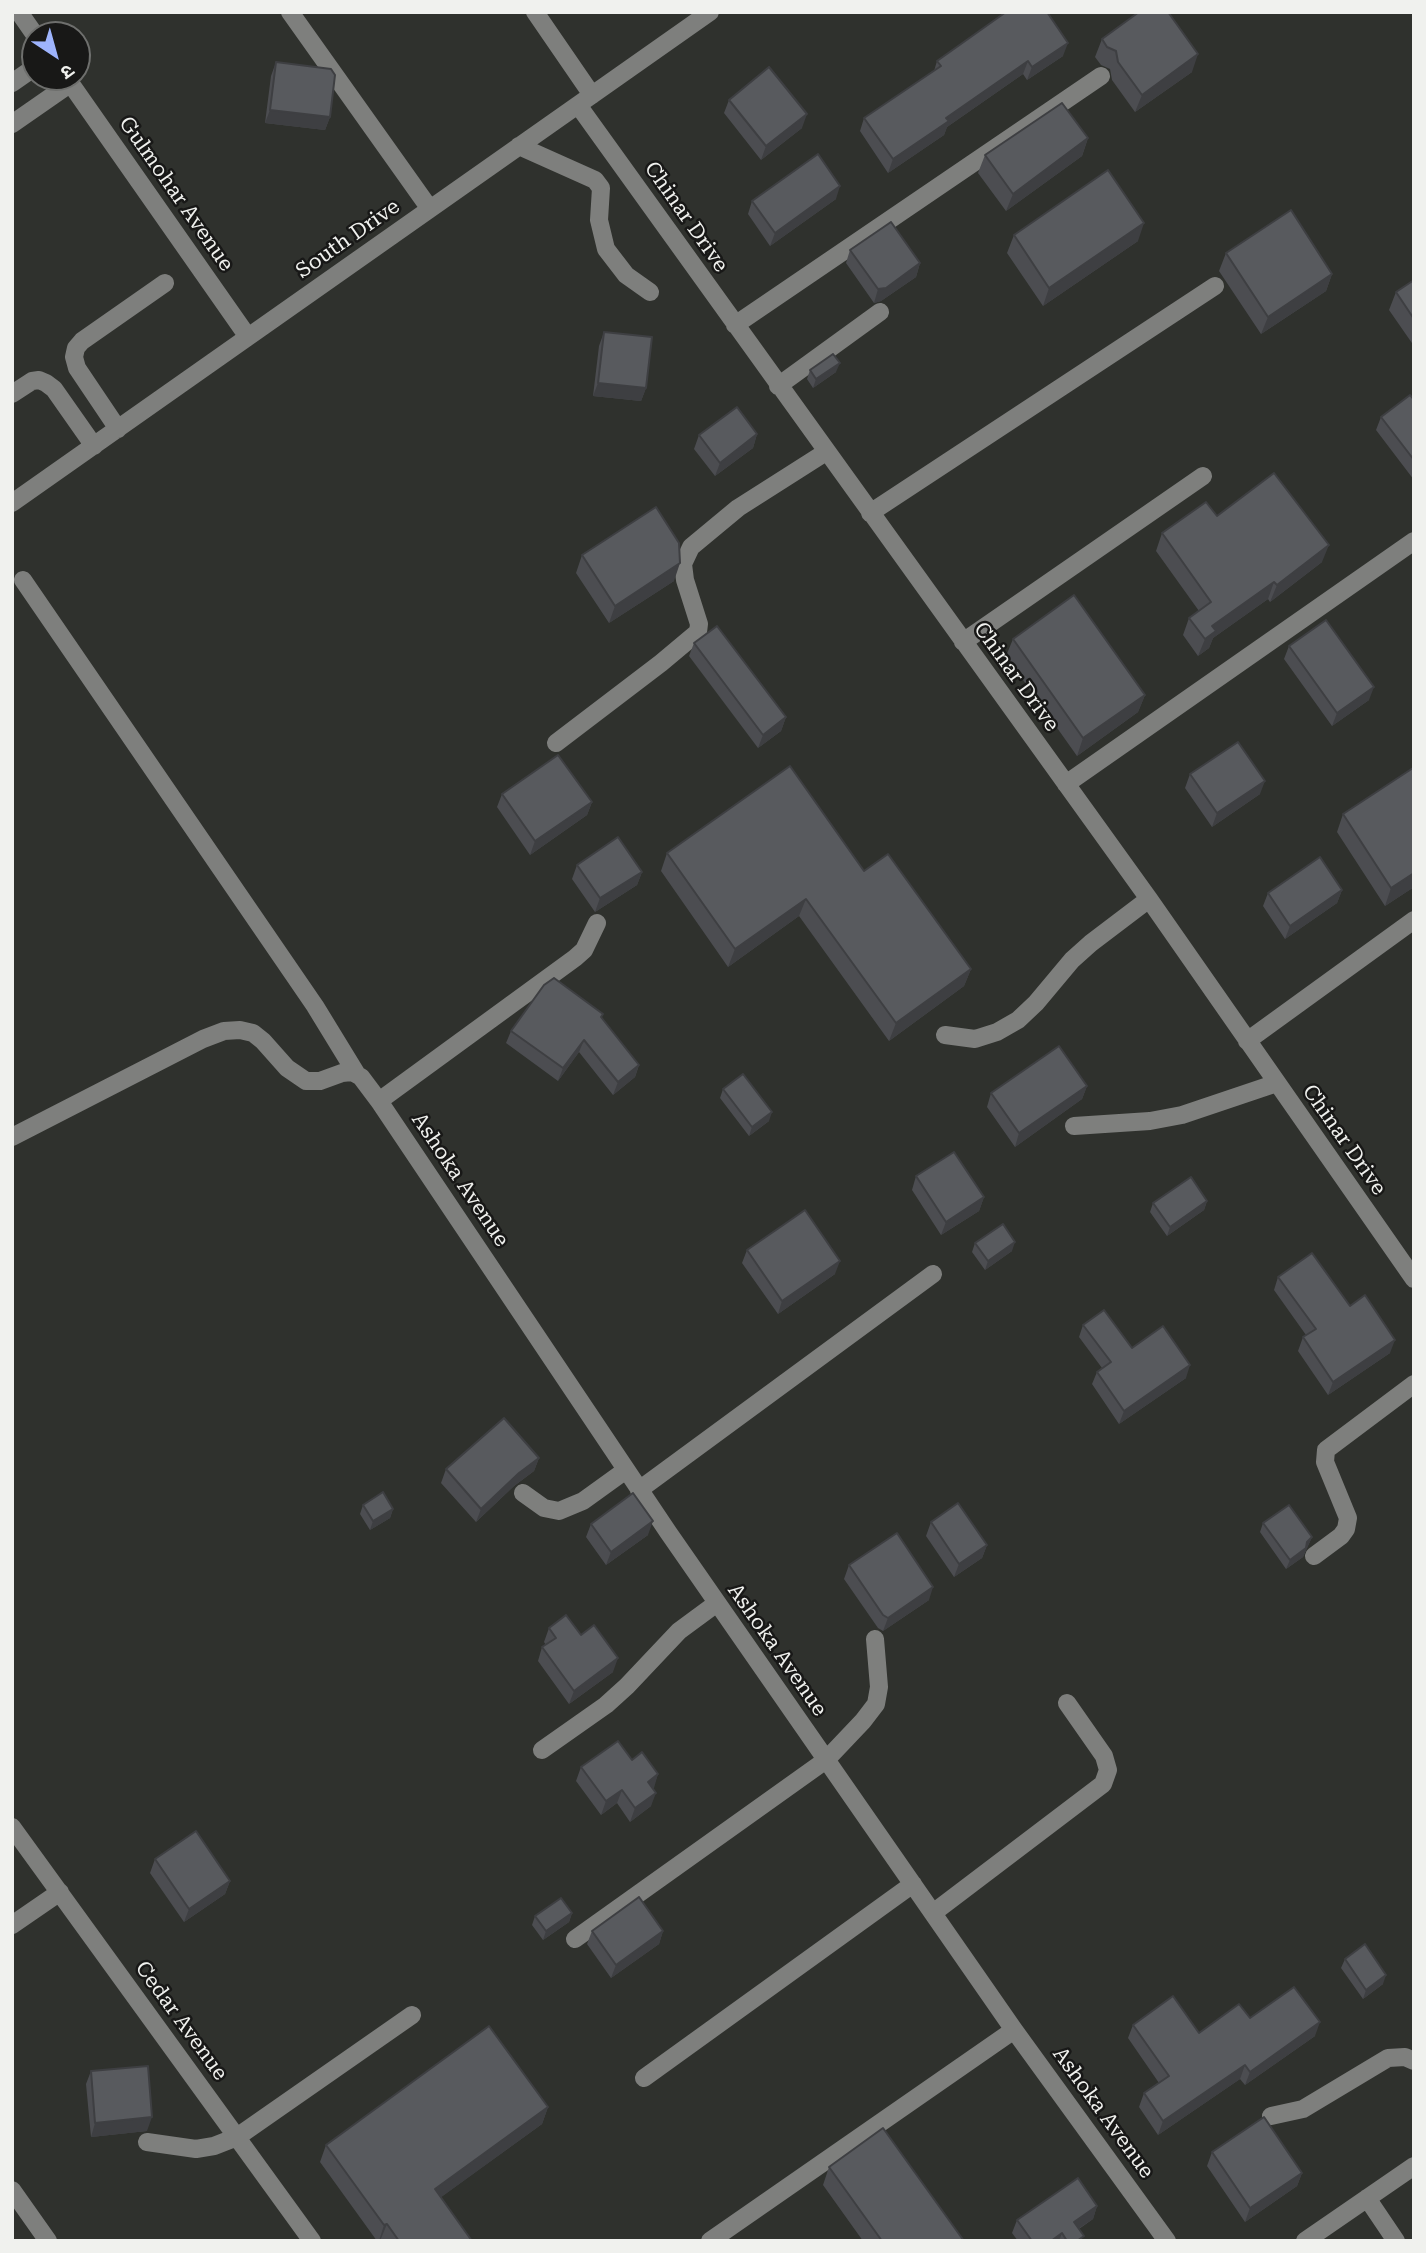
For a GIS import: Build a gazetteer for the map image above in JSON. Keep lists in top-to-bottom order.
{
  "streets": {
    "street": [
      "Gulmohar Avenue",
      "Chinar Drive",
      "South Drive",
      "Ashoka Avenue",
      "Cedar Avenue"
    ]
  },
  "crossings": [
    ["Gulmohar Avenue", "South Drive"],
    ["Chinar Drive", "South Drive"]
  ],
  "north": "bottom right"
}
